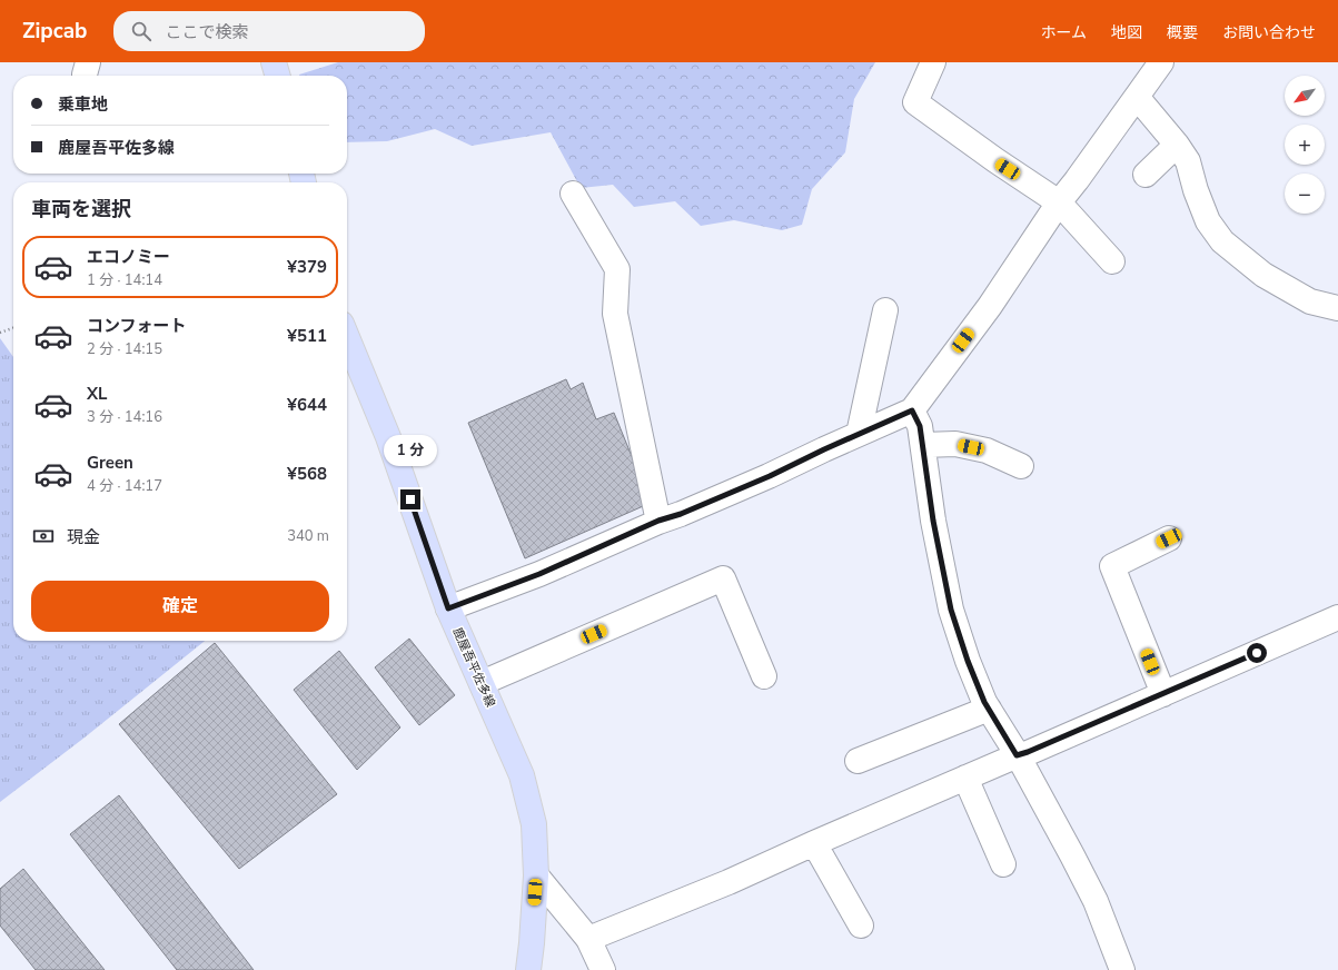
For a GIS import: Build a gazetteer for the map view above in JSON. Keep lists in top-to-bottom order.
{
  "streets": {
    "main road": ["鹿屋吾平佐多線"]
  },
  "north": "bottom left",
  "page": {
    "header": "Zipcab",
    "search": "ここで検索",
    "nav": [
      "ホーム",
      "地図",
      "概要",
      "お問い合わせ"
    ],
    "map_buttons": ["+", "−"],
    "banner": ["乗車地", "鹿屋吾平佐多線"],
    "heading": "車両を選択",
    "list": [
      {
        "name": "エコノミー",
        "note": "1 分 · 14:14",
        "value": "¥379"
      },
      {
        "name": "コンフォート",
        "note": "2 分 · 14:15",
        "value": "¥511"
      },
      {
        "name": "XL",
        "note": "3 分 · 14:16",
        "value": "¥644"
      },
      {
        "name": "Green",
        "note": "4 分 · 14:17",
        "value": "¥568"
      }
    ],
    "bubble": "1 分",
    "pay": ["現金", "340 m"],
    "buttons": "確定"
  }
}
